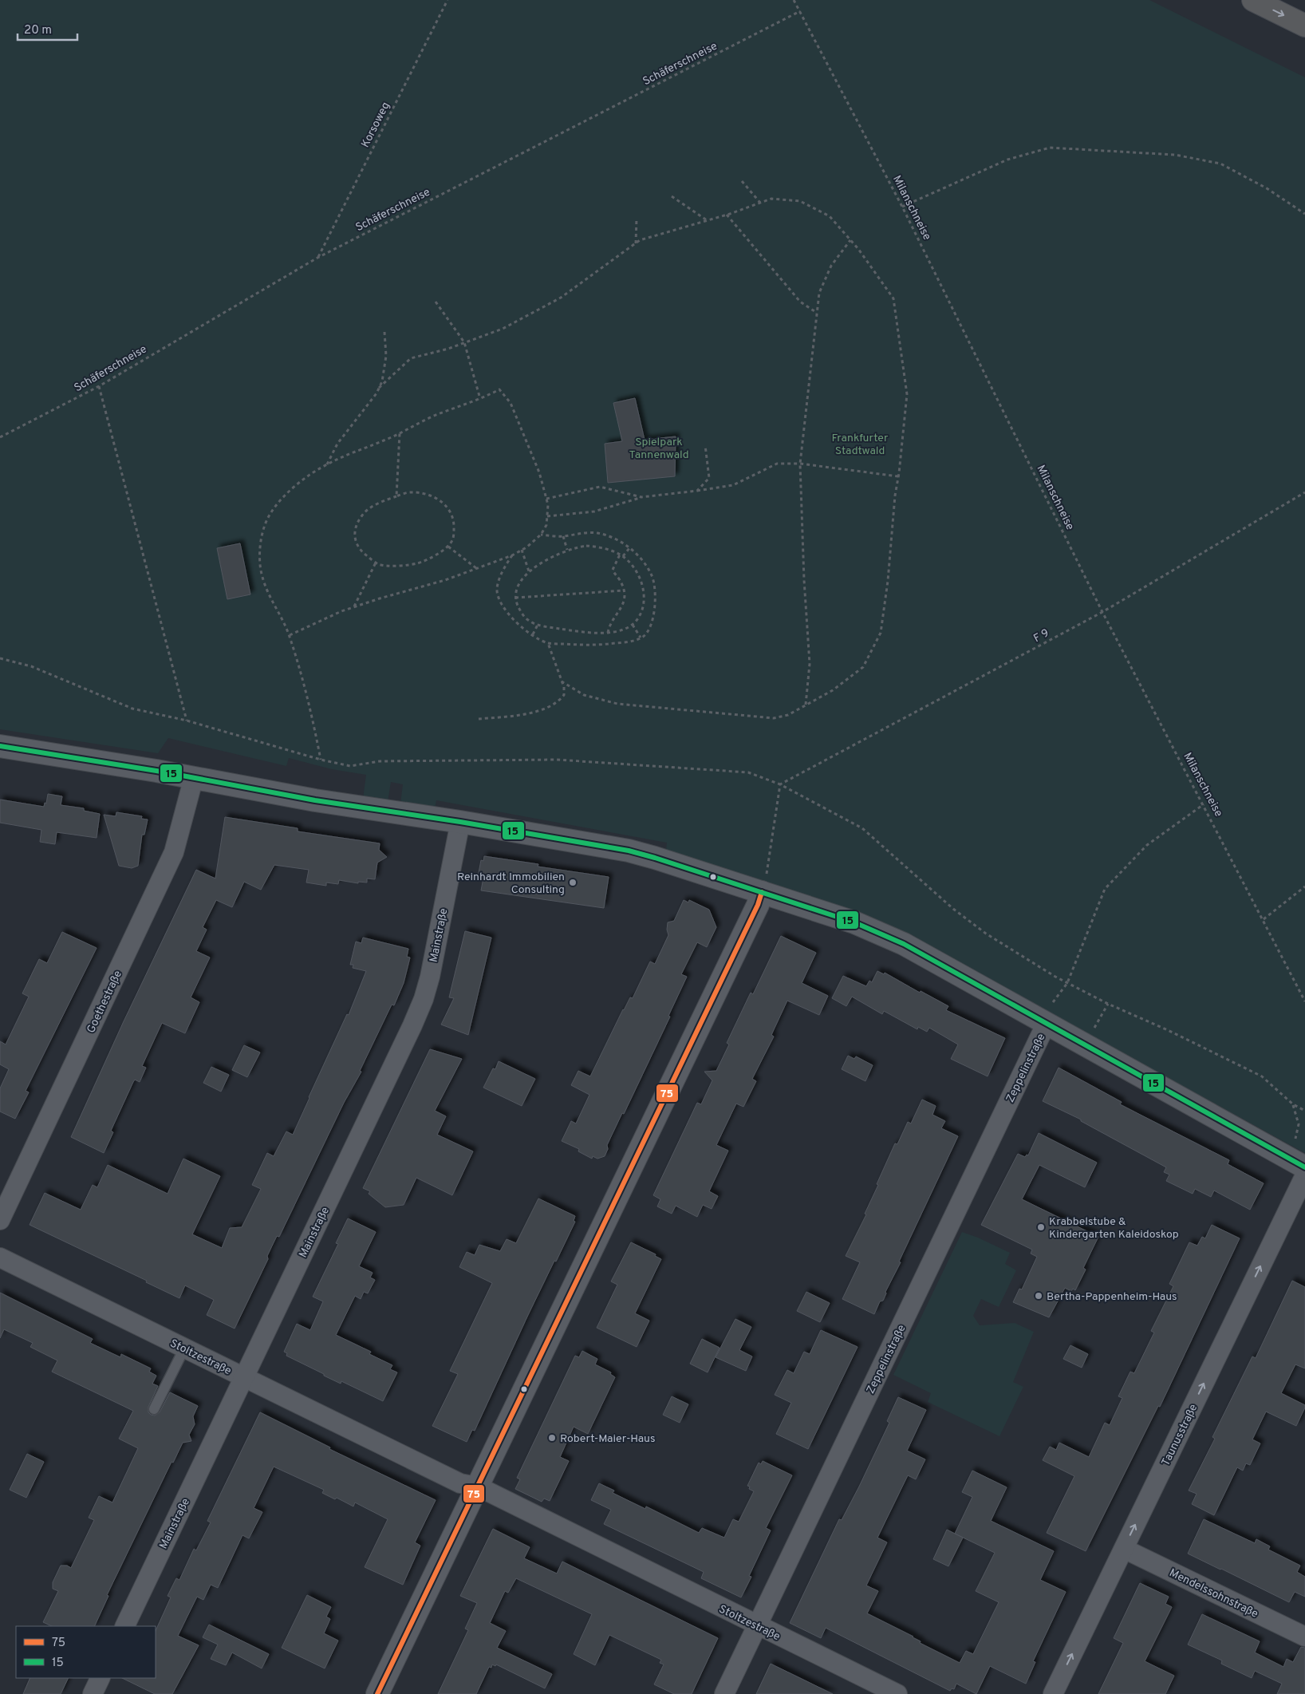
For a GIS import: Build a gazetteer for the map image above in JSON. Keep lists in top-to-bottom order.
{
  "streets": {
    "street": [
      "Mainstraße",
      "Goethestraße",
      "Zeppelinstraße",
      "Stoltzestraße",
      "Taunusstraße",
      "Mendelssohnstraße"
    ],
    "path": [
      "Schäferschneise",
      "Korsoweg",
      "Milanschneise",
      "F 9"
    ]
  },
  "crossings": [
    ["Schäferschneise", "Korsoweg"],
    ["Schäferschneise", "Milanschneise"],
    ["Milanschneise", "F 9"],
    ["Mainstraße", "Stoltzestraße"],
    ["Zeppelinstraße", "Stoltzestraße"],
    ["Taunusstraße", "Mendelssohnstraße"]
  ],
  "one_way": ["Taunusstraße"],
  "parks": ["Frankfurter Stadtwald", "Spielpark Tannenwald"],
  "places": [
    "Reinhardt Immobilien Consulting",
    "Krabbelstube & Kindergarten Kaleidoskop",
    "Bertha-Pappenheim-Haus",
    "Robert-Maier-Haus"
  ],
  "lines": ["transit line 15", "transit line 75"],
  "legend": ["75", "15"],
  "scale_bar": "20 m"
}
